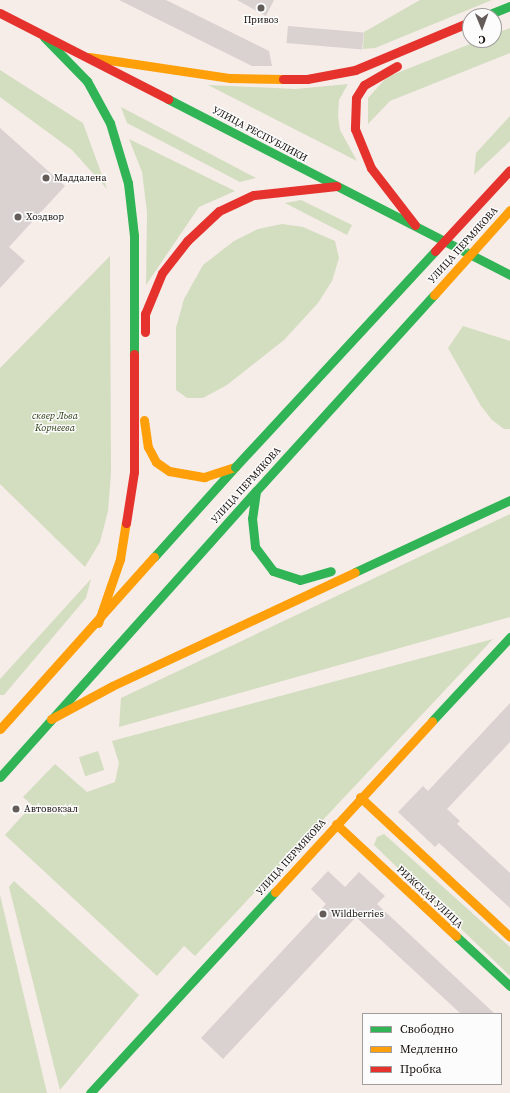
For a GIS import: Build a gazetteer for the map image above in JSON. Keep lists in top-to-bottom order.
{
  "streets": {
    "main road": ["УЛИЦА РЕСПУБЛИКИ", "УЛИЦА ПЕРМЯКОВА", "РИЖСКАЯ УЛИЦА"]
  },
  "crossings": [
    ["УЛИЦА ПЕРМЯКОВА", "РИЖСКАЯ УЛИЦА"]
  ],
  "parks": ["сквер Льва Корнеева"],
  "places": [
    "Привоз",
    "Маддалена",
    "Хоздвор",
    "Автовокзал",
    "Wildberries"
  ],
  "legend": ["Свободно", "Медленно", "Пробка"],
  "north": "bottom"
}
